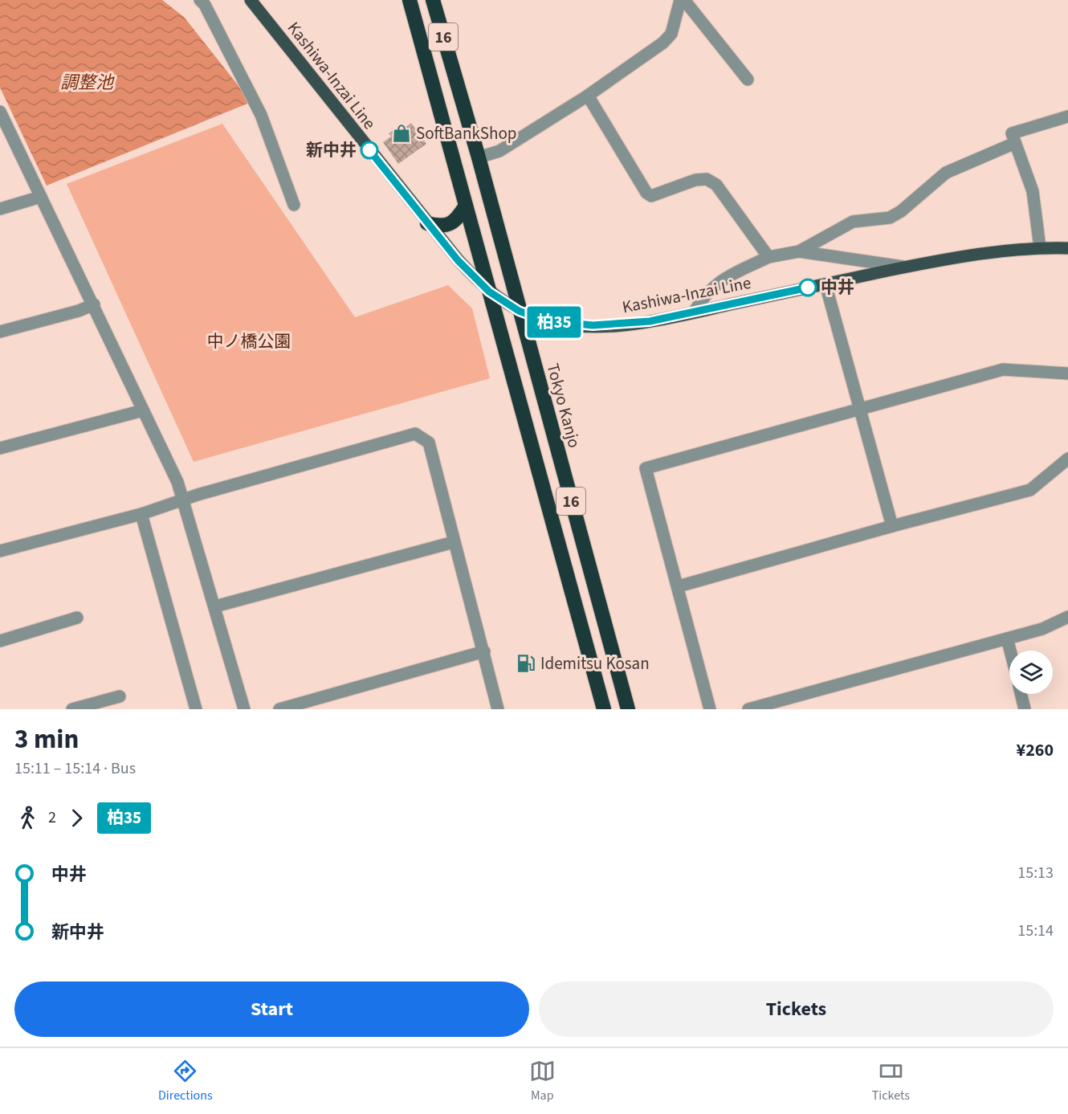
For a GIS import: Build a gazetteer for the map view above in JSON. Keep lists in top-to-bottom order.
{
  "streets": {
    "highway": ["16", "Tokyo Kanjo"],
    "main road": ["Kashiwa-Inzai Line"]
  },
  "crossings": [
    ["16", "Kashiwa-Inzai Line"],
    ["Kashiwa-Inzai Line", "Tokyo Kanjo"]
  ],
  "water": ["調整池"],
  "parks": ["中ノ橋公園"],
  "places": {
    "shop": ["SoftBankShop"],
    "other": ["新中井", "中井"],
    "fuel station": ["Idemitsu Kosan"]
  },
  "lines": ["bus line 柏35"],
  "page": {
    "on_map": "柏35",
    "heading": ["3 min", "15:11 – 15:14 · Bus", "¥260"],
    "legs": ["2", "柏35"],
    "list": [
      {
        "name": "中井",
        "value": "15:13"
      },
      {
        "name": "新中井",
        "value": "15:14"
      }
    ],
    "buttons": ["Start", "Tickets"],
    "tabs": ["Directions", "Map", "Tickets"]
  }
}
